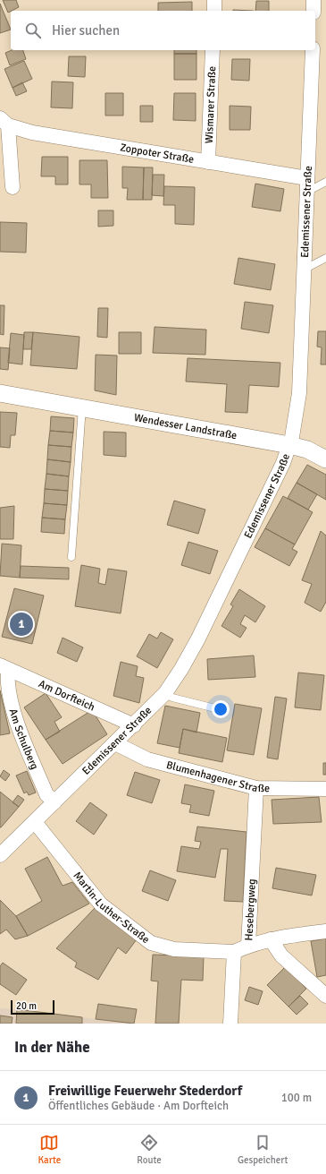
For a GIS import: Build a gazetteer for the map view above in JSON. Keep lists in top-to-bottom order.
{
  "streets": {
    "street": [
      "Wismarer Straße",
      "Zoppoter Straße",
      "Edemissener Straße",
      "Wendesser Landstraße",
      "Am Dorfteich",
      "Am Schulberg",
      "Blumenhagener Straße",
      "Martin-Luther-Straße",
      "Hesebergweg"
    ]
  },
  "crossings": [
    ["Wismarer Straße", "Zoppoter Straße"],
    ["Zoppoter Straße", "Edemissener Straße"],
    ["Edemissener Straße", "Wendesser Landstraße"],
    ["Edemissener Straße", "Am Dorfteich"],
    ["Edemissener Straße", "Am Schulberg"],
    ["Edemissener Straße", "Blumenhagener Straße"],
    ["Edemissener Straße", "Martin-Luther-Straße"],
    ["Am Dorfteich", "Am Schulberg"],
    ["Blumenhagener Straße", "Hesebergweg"],
    ["Martin-Luther-Straße", "Hesebergweg"]
  ],
  "scale_bar": "20 m",
  "page": {
    "search": "Hier suchen",
    "pins": "1",
    "scale": "20 m",
    "heading": "In der Nähe",
    "list": [
      {
        "mark": "1",
        "name": "Freiwillige Feuerwehr Stederdorf",
        "note": "Öffentliches Gebäude · Am Dorfteich",
        "value": "100 m"
      }
    ],
    "nav": ["Karte", "Route", "Gespeichert"]
  }
}
